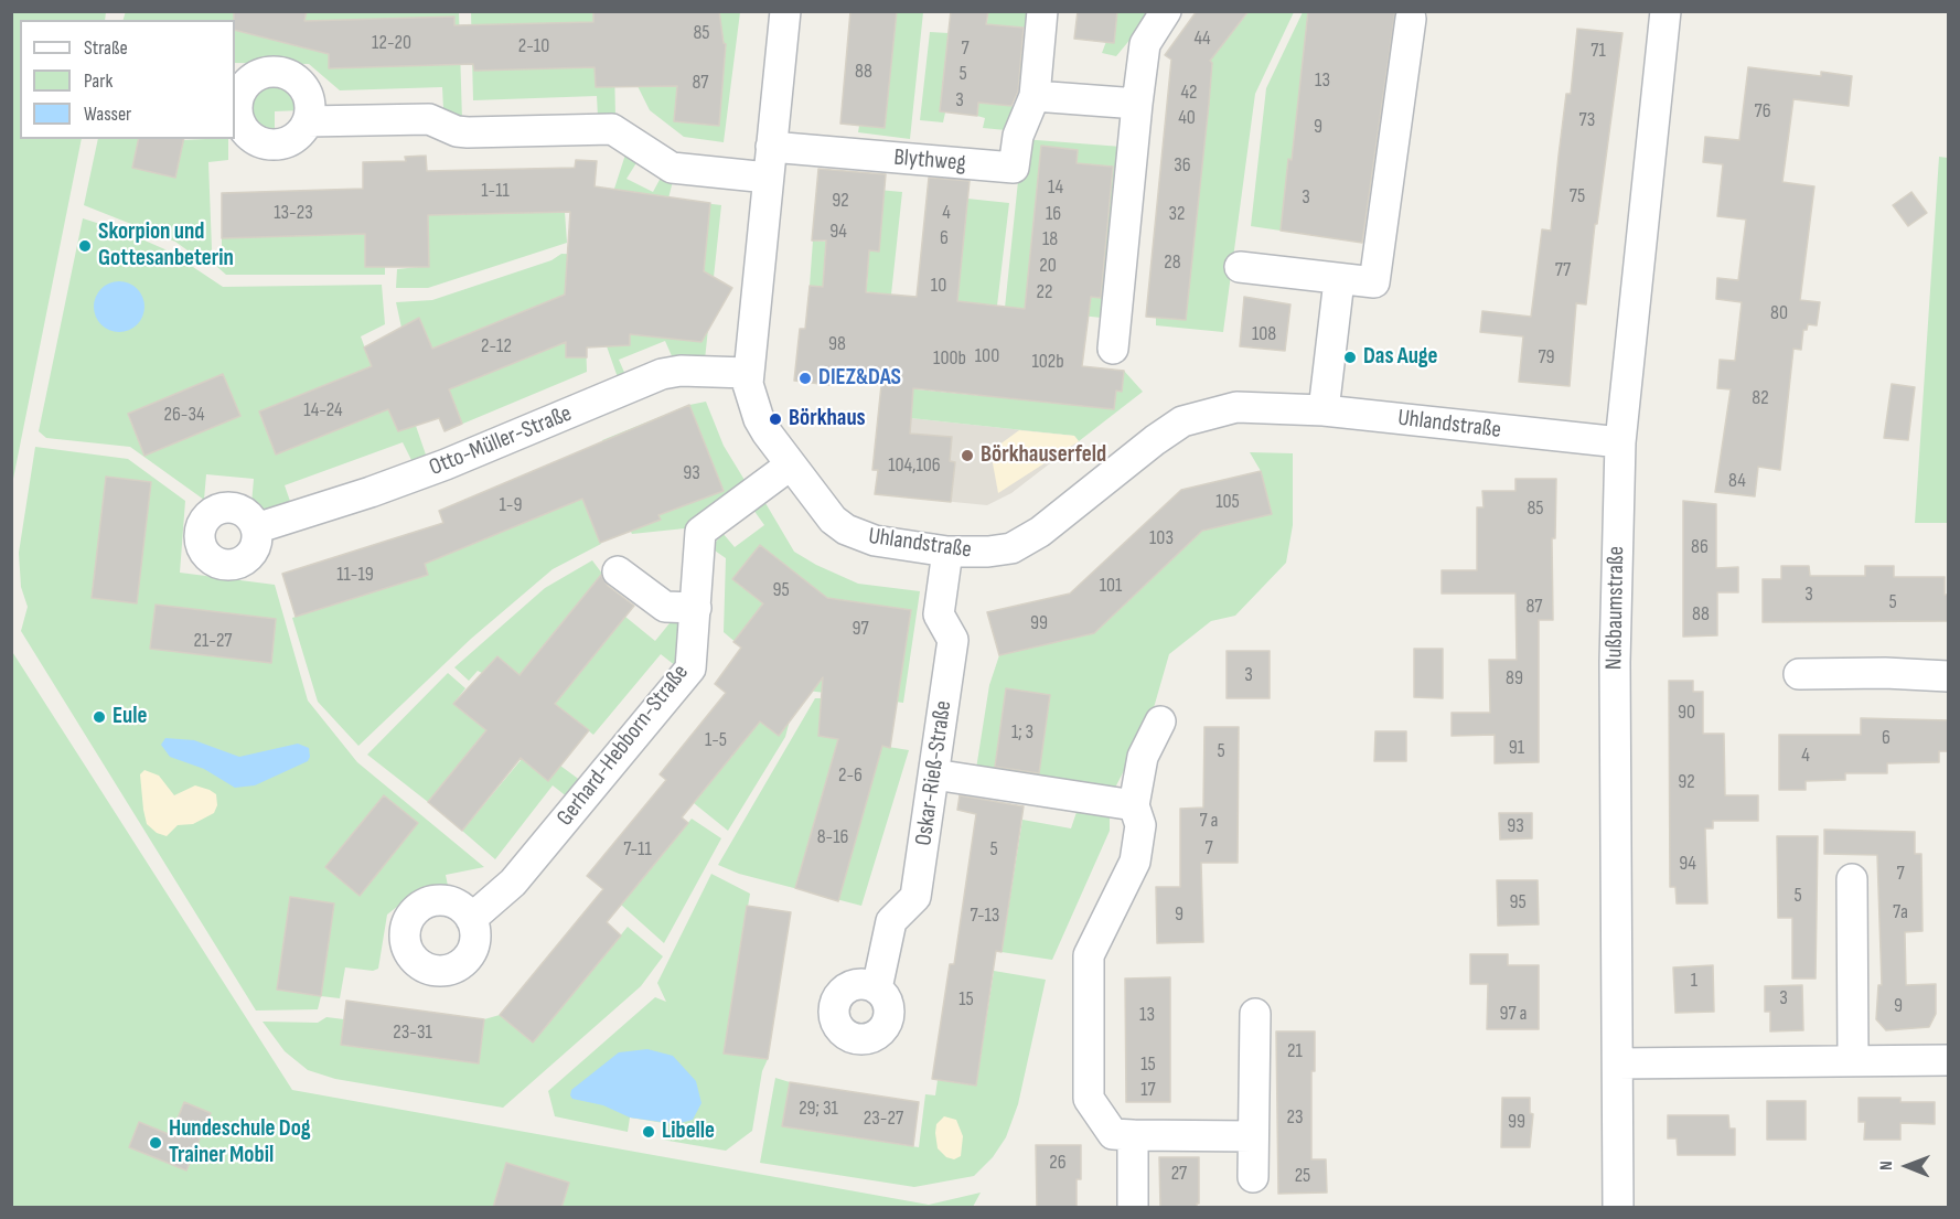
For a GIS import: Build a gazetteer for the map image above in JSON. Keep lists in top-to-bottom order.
{
  "streets": {
    "street": [
      "Blythweg",
      "Uhlandstraße",
      "Otto-Müller-Straße",
      "Nußbaumstraße",
      "Gerhard-Hebborn-Straße",
      "Oskar-Rieß-Straße"
    ]
  },
  "crossings": [
    ["Blythweg", "Uhlandstraße"],
    ["Uhlandstraße", "Otto-Müller-Straße"],
    ["Uhlandstraße", "Nußbaumstraße"],
    ["Uhlandstraße", "Gerhard-Hebborn-Straße"],
    ["Uhlandstraße", "Oskar-Rieß-Straße"]
  ],
  "places": [
    "Skorpion und Gottesanbeterin",
    "Das Auge",
    "DIEZ&DAS",
    "Börkhaus",
    "Börkhauserfeld",
    "Eule",
    "Libelle",
    "Hundeschule Dog Trainer Mobil"
  ],
  "house_numbers": [
    "85",
    "44",
    "12-20",
    "2-10",
    "7",
    "71",
    "88",
    "5",
    "13",
    "87",
    "42",
    "3",
    "76",
    "40",
    "73",
    "9",
    "36",
    "14",
    "1-11",
    "75",
    "3",
    "92",
    "13-23",
    "4",
    "16",
    "32",
    "94",
    "6",
    "18",
    "28",
    "20",
    "77",
    "10",
    "22",
    "80",
    "108",
    "98",
    "2-12",
    "100",
    "79",
    "100b",
    "102b",
    "82",
    "14-24",
    "26-34",
    "104,106",
    "93",
    "84",
    "105",
    "1-9",
    "85",
    "103",
    "86",
    "11-19",
    "101",
    "95",
    "3",
    "5",
    "87",
    "88",
    "99",
    "97",
    "21-27",
    "3",
    "89",
    "90",
    "1; 3",
    "6",
    "1-5",
    "91",
    "5",
    "4",
    "2-6",
    "92",
    "7 a",
    "93",
    "8-16",
    "7",
    "7-11",
    "5",
    "94",
    "7",
    "5",
    "95",
    "7a",
    "9",
    "7-13",
    "1",
    "3",
    "15",
    "9",
    "97 a",
    "13",
    "23-31",
    "21",
    "15",
    "17",
    "29; 31",
    "23",
    "23-27",
    "99",
    "26",
    "27",
    "25"
  ],
  "legend": ["Straße", "Park", "Wasser"],
  "north": "left"
}
